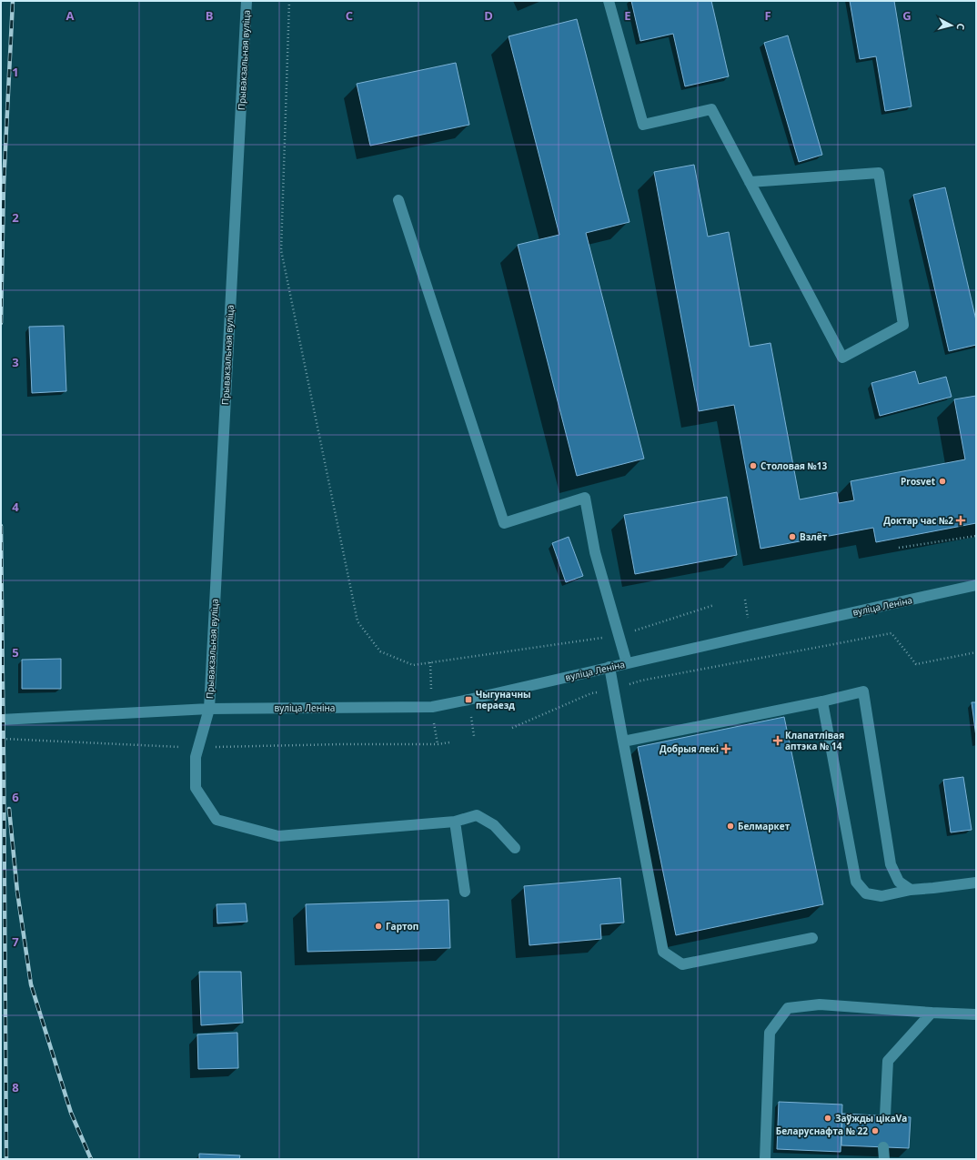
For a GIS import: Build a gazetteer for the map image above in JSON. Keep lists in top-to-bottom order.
{
  "streets": {
    "main road": ["Прывакзальная вуліца", "вуліца Леніна"]
  },
  "crossings": [
    ["Прывакзальная вуліца", "вуліца Леніна"]
  ],
  "places": {
    "other": [
      "Столовая №13",
      "Prosvet",
      "Взлёт",
      "Белмаркет",
      "Гартоп",
      "Заўжды цікаVа",
      "Беларуснафта № 22"
    ],
    "health": ["Доктар час №2", "Клапатлівая аптэка № 14", "Добрыя лекі"],
    "transit": ["Чыгуначны пераезд"]
  },
  "north": "right",
  "grid": {
    "columns": [
      "A",
      "B",
      "C",
      "D",
      "E",
      "F",
      "G"
    ],
    "rows": [
      "1",
      "2",
      "3",
      "4",
      "5",
      "6",
      "7",
      "8"
    ]
  }
}
